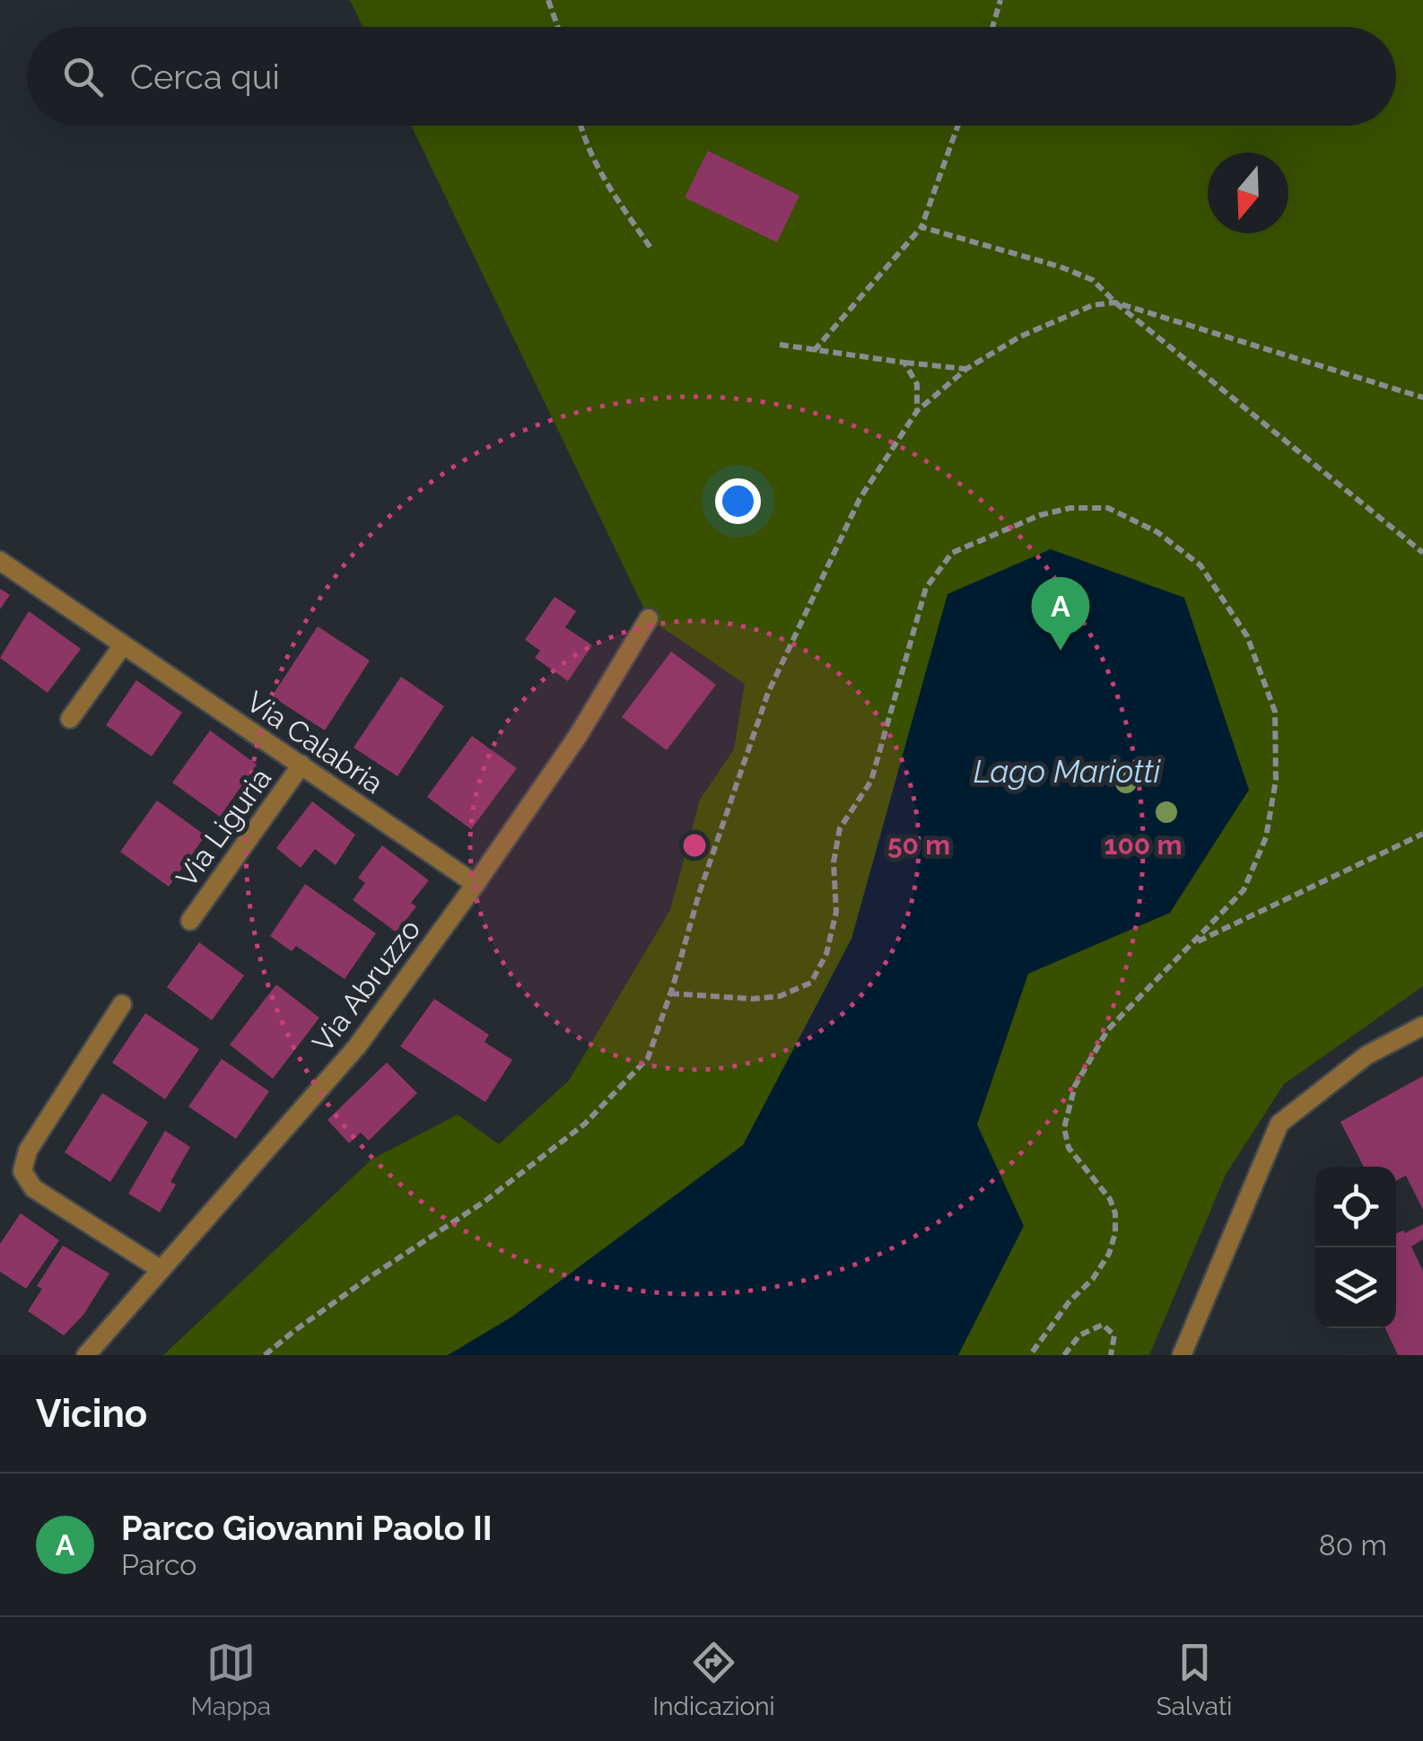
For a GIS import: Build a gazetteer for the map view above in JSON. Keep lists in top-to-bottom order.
{
  "streets": {
    "street": ["Via Calabria", "Via Liguria", "Via Abruzzo"]
  },
  "crossings": [
    ["Via Calabria", "Via Liguria"],
    ["Via Calabria", "Via Abruzzo"]
  ],
  "water": ["Lago Mariotti"],
  "north": "bottom",
  "page": {
    "search": "Cerca qui",
    "pins": "A",
    "heading": "Vicino",
    "list": [
      {
        "mark": "A",
        "name": "Parco Giovanni Paolo II",
        "note": "Parco",
        "value": "80 m"
      }
    ],
    "nav": ["Mappa", "Indicazioni", "Salvati"]
  },
  "rings": ["50 m", "100 m"]
}
